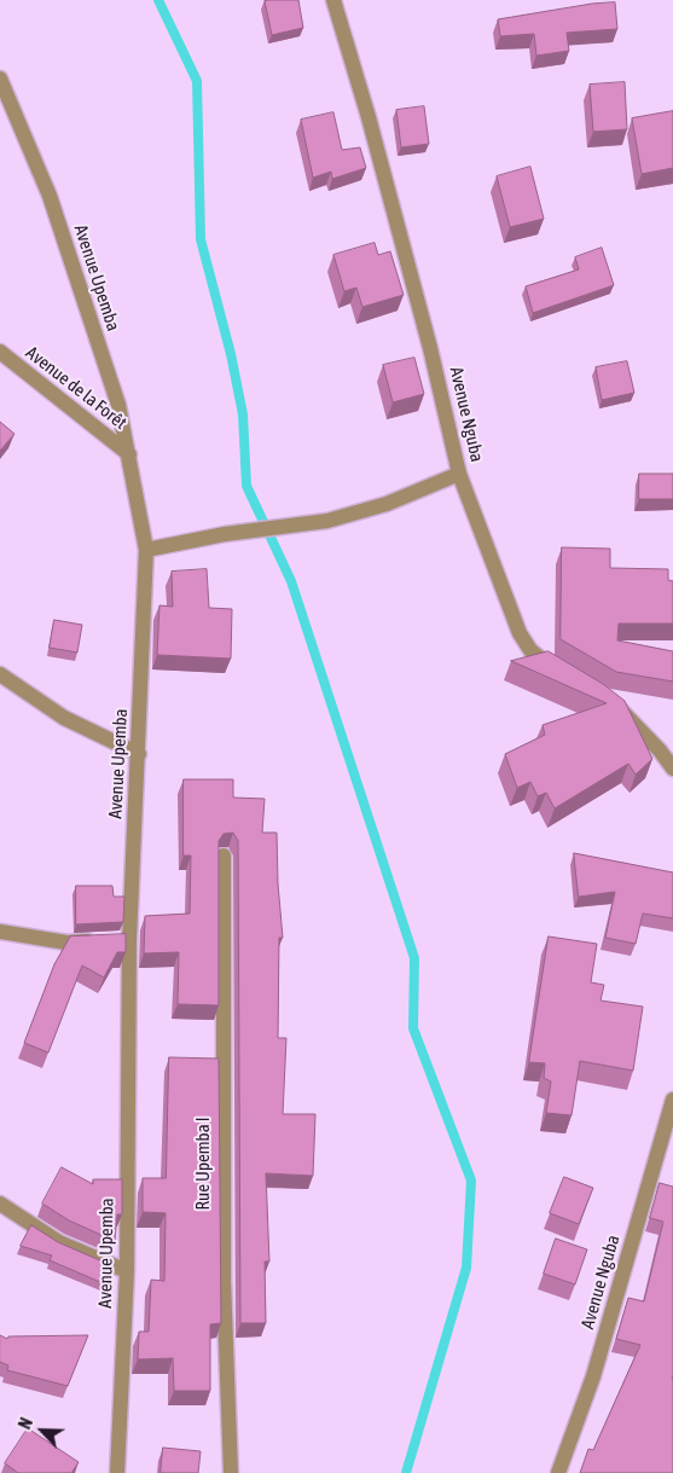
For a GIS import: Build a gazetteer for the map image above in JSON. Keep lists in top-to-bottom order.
{
  "streets": {
    "street": [
      "Avenue Upemba",
      "Avenue de la Forêt",
      "Avenue Nguba",
      "Rue Upemba I"
    ]
  },
  "crossings": [
    ["Avenue Upemba", "Avenue de la Forêt"]
  ],
  "north": "top left"
}
